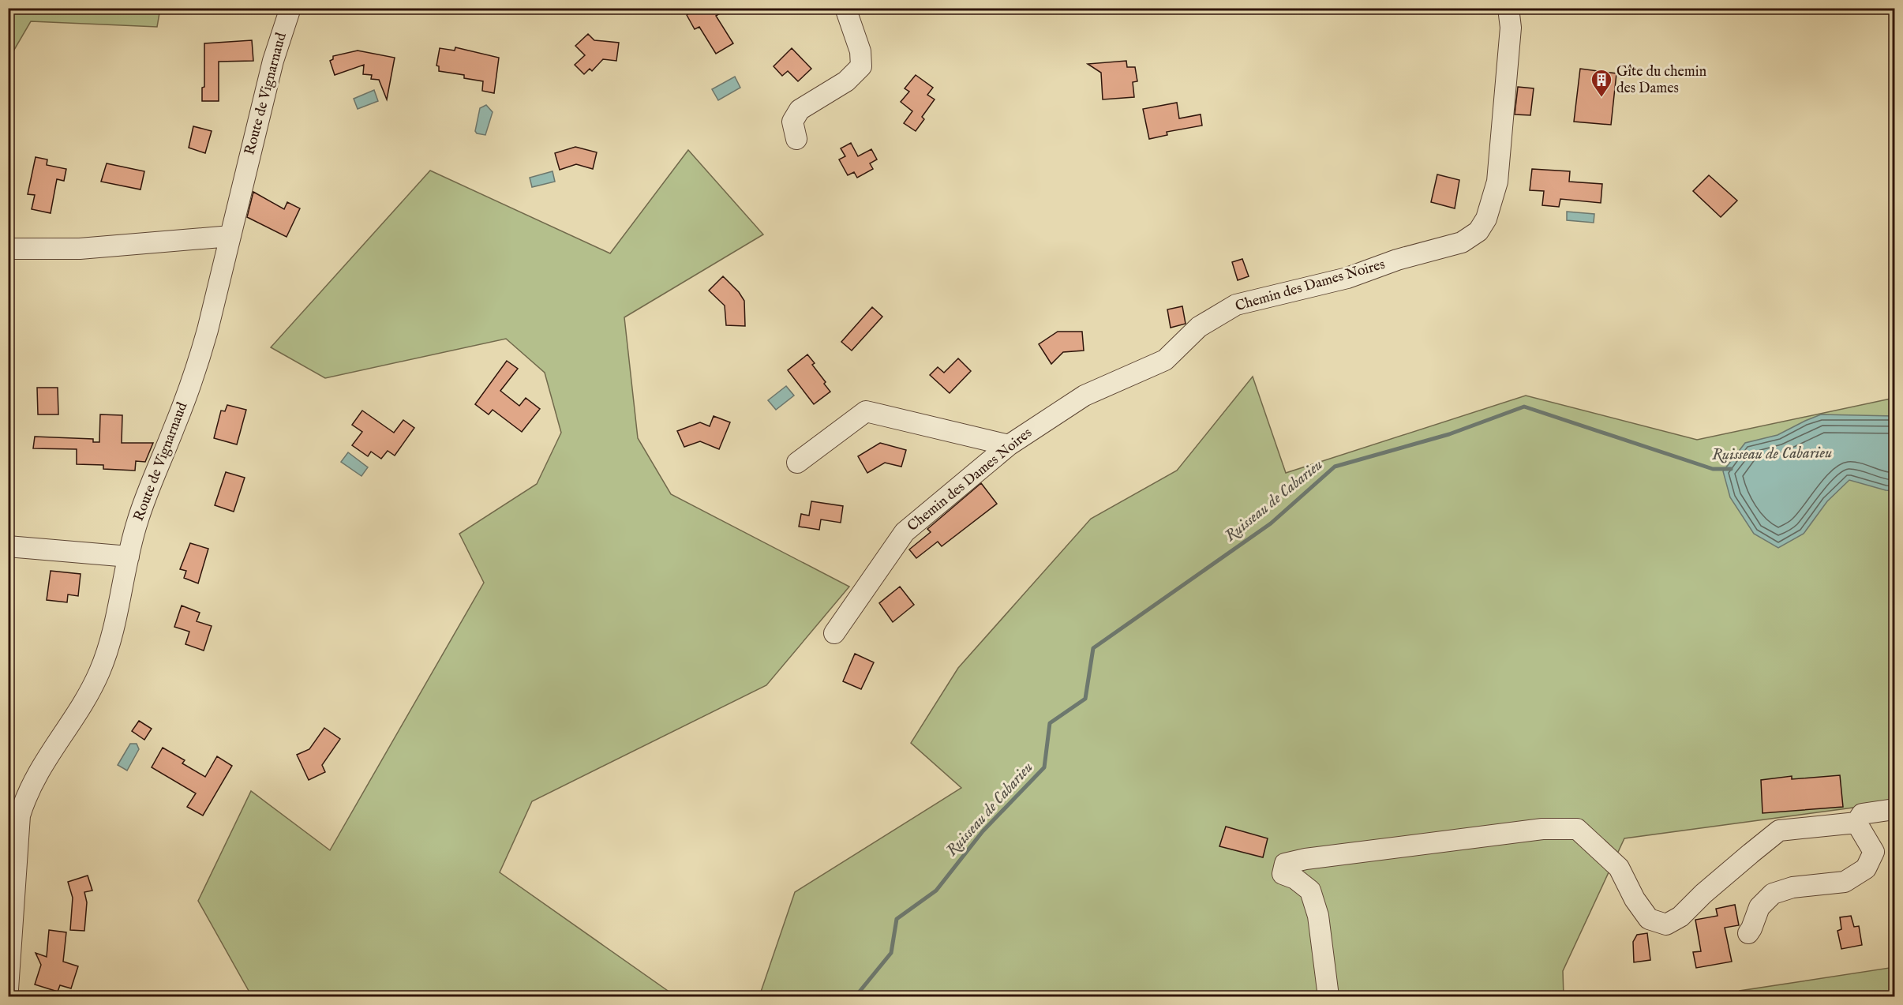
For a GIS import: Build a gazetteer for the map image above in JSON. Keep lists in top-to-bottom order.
{
  "streets": {
    "street": ["Route de Vignarnaud", "Chemin des Dames Noires"]
  },
  "water": ["Ruisseau de Cabarieu"],
  "places": {
    "building": ["Gîte du chemin des Dames"]
  }
}
